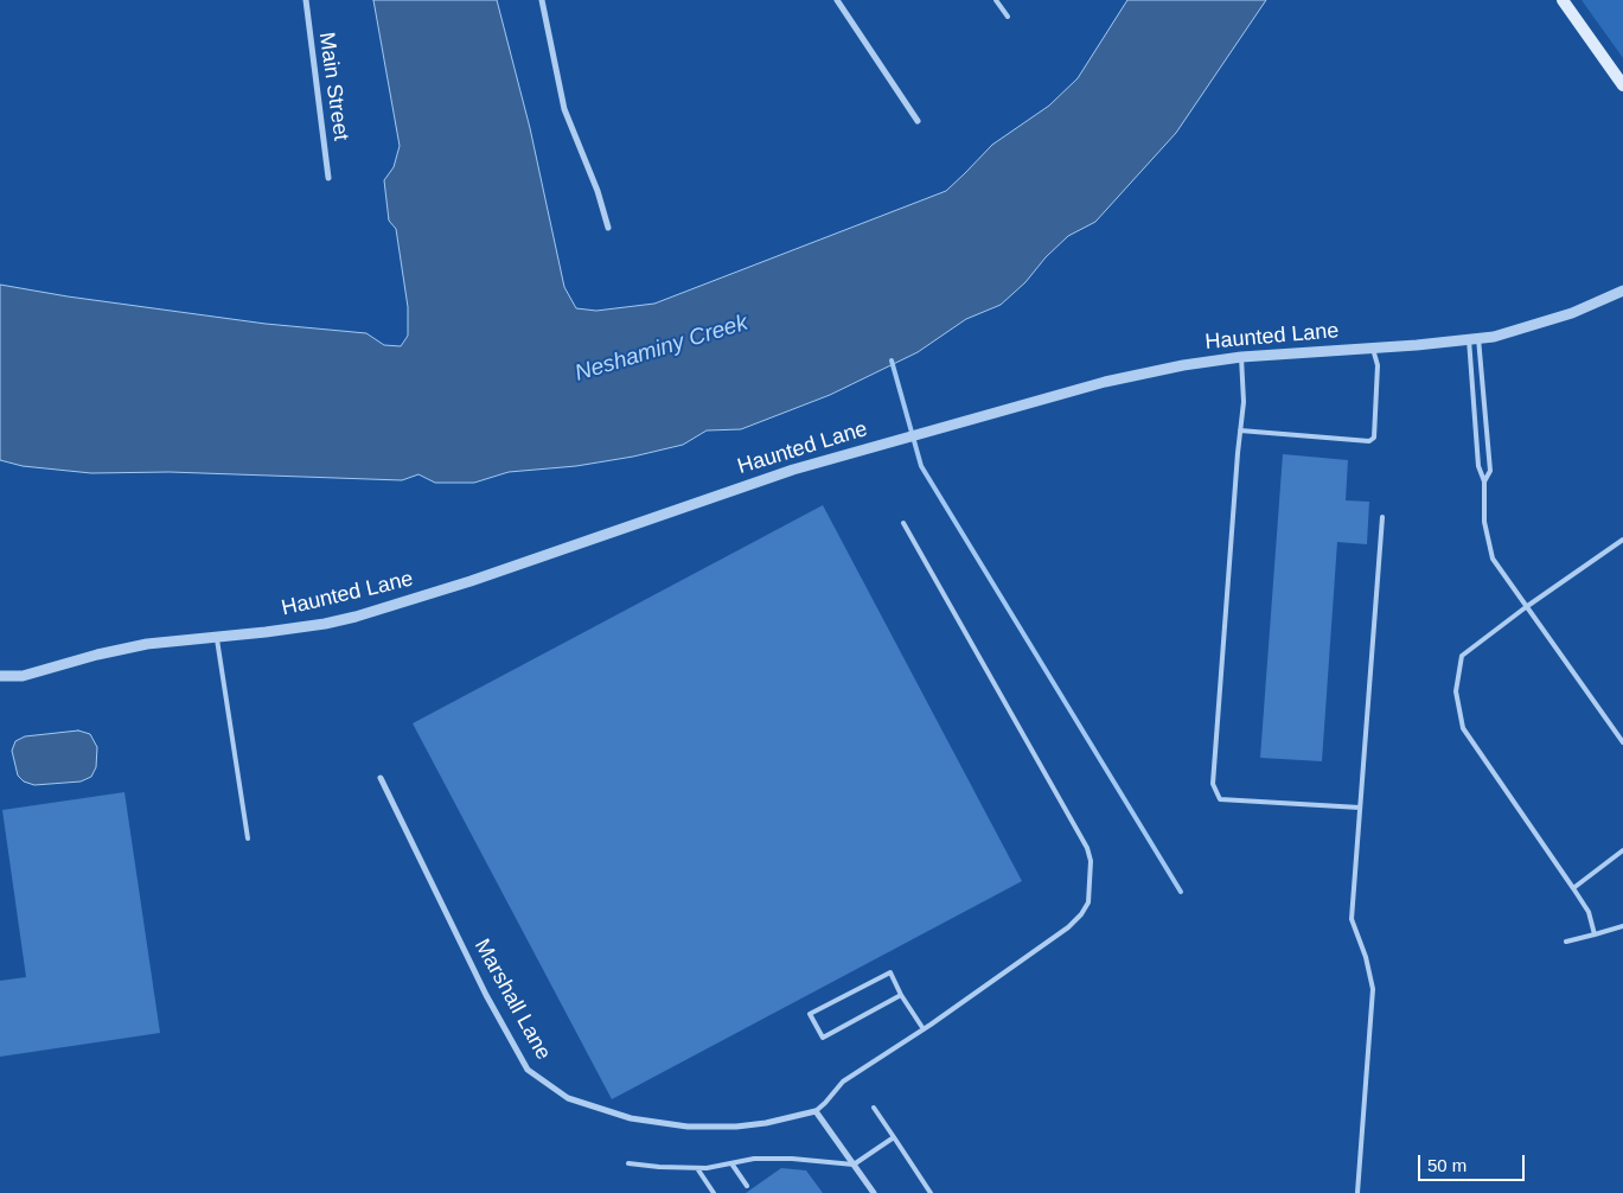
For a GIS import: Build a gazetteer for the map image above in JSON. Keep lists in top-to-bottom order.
{
  "streets": {
    "street": ["Main Street", "Haunted Lane", "Marshall Lane"]
  },
  "water": ["Neshaminy Creek"],
  "scale_bar": "50 m"
}
